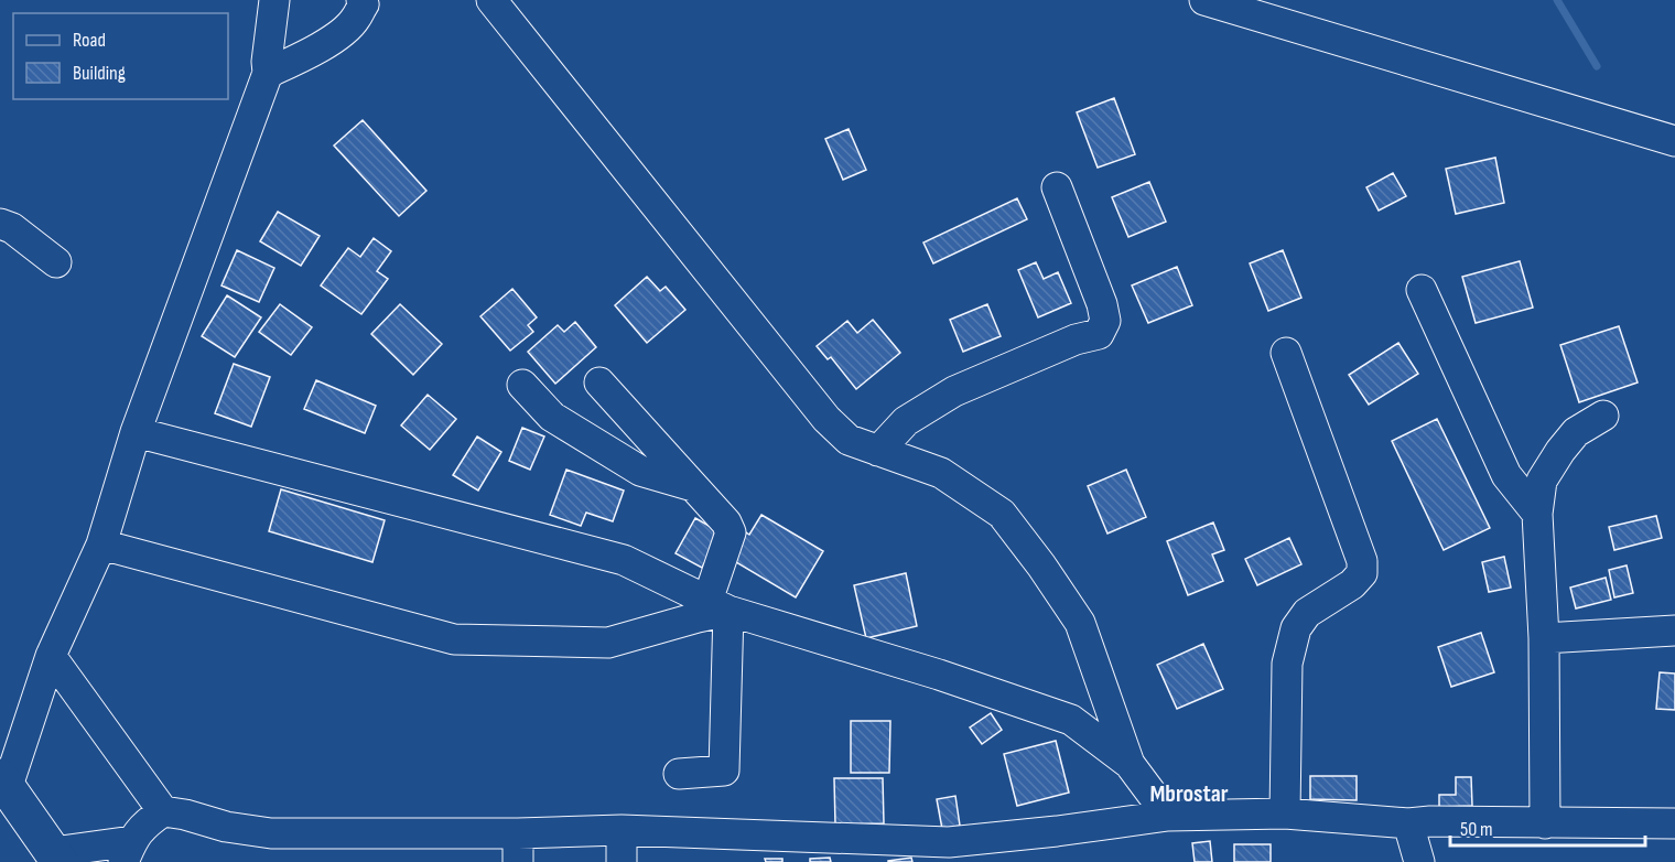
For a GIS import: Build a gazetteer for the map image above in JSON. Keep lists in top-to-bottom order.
{
  "districts": ["Mbrostar"],
  "legend": ["Road", "Building"],
  "scale_bar": "50 m"
}
